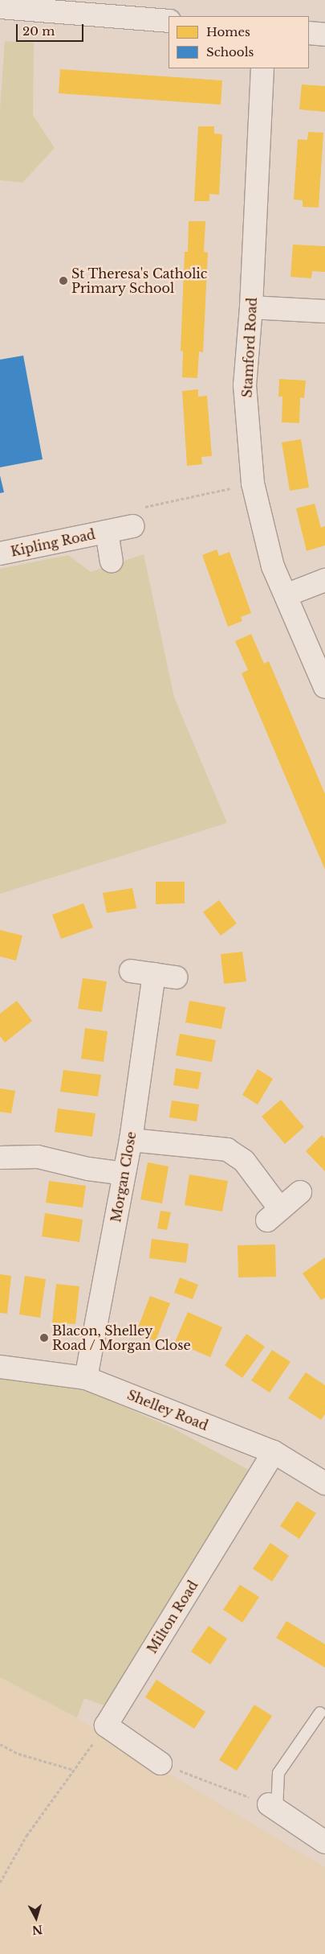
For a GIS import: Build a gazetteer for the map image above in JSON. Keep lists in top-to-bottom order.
{
  "streets": {
    "street": [
      "Stamford Road",
      "Kipling Road",
      "Morgan Close",
      "Shelley Road",
      "Milton Road"
    ]
  },
  "crossings": [
    ["Morgan Close", "Shelley Road"],
    ["Shelley Road", "Milton Road"]
  ],
  "places": ["St Theresa's Catholic Primary School", "Blacon, Shelley Road / Morgan Close"],
  "legend": ["Homes", "Schools"],
  "scale_bar": "20 m",
  "north": "bottom"
}
